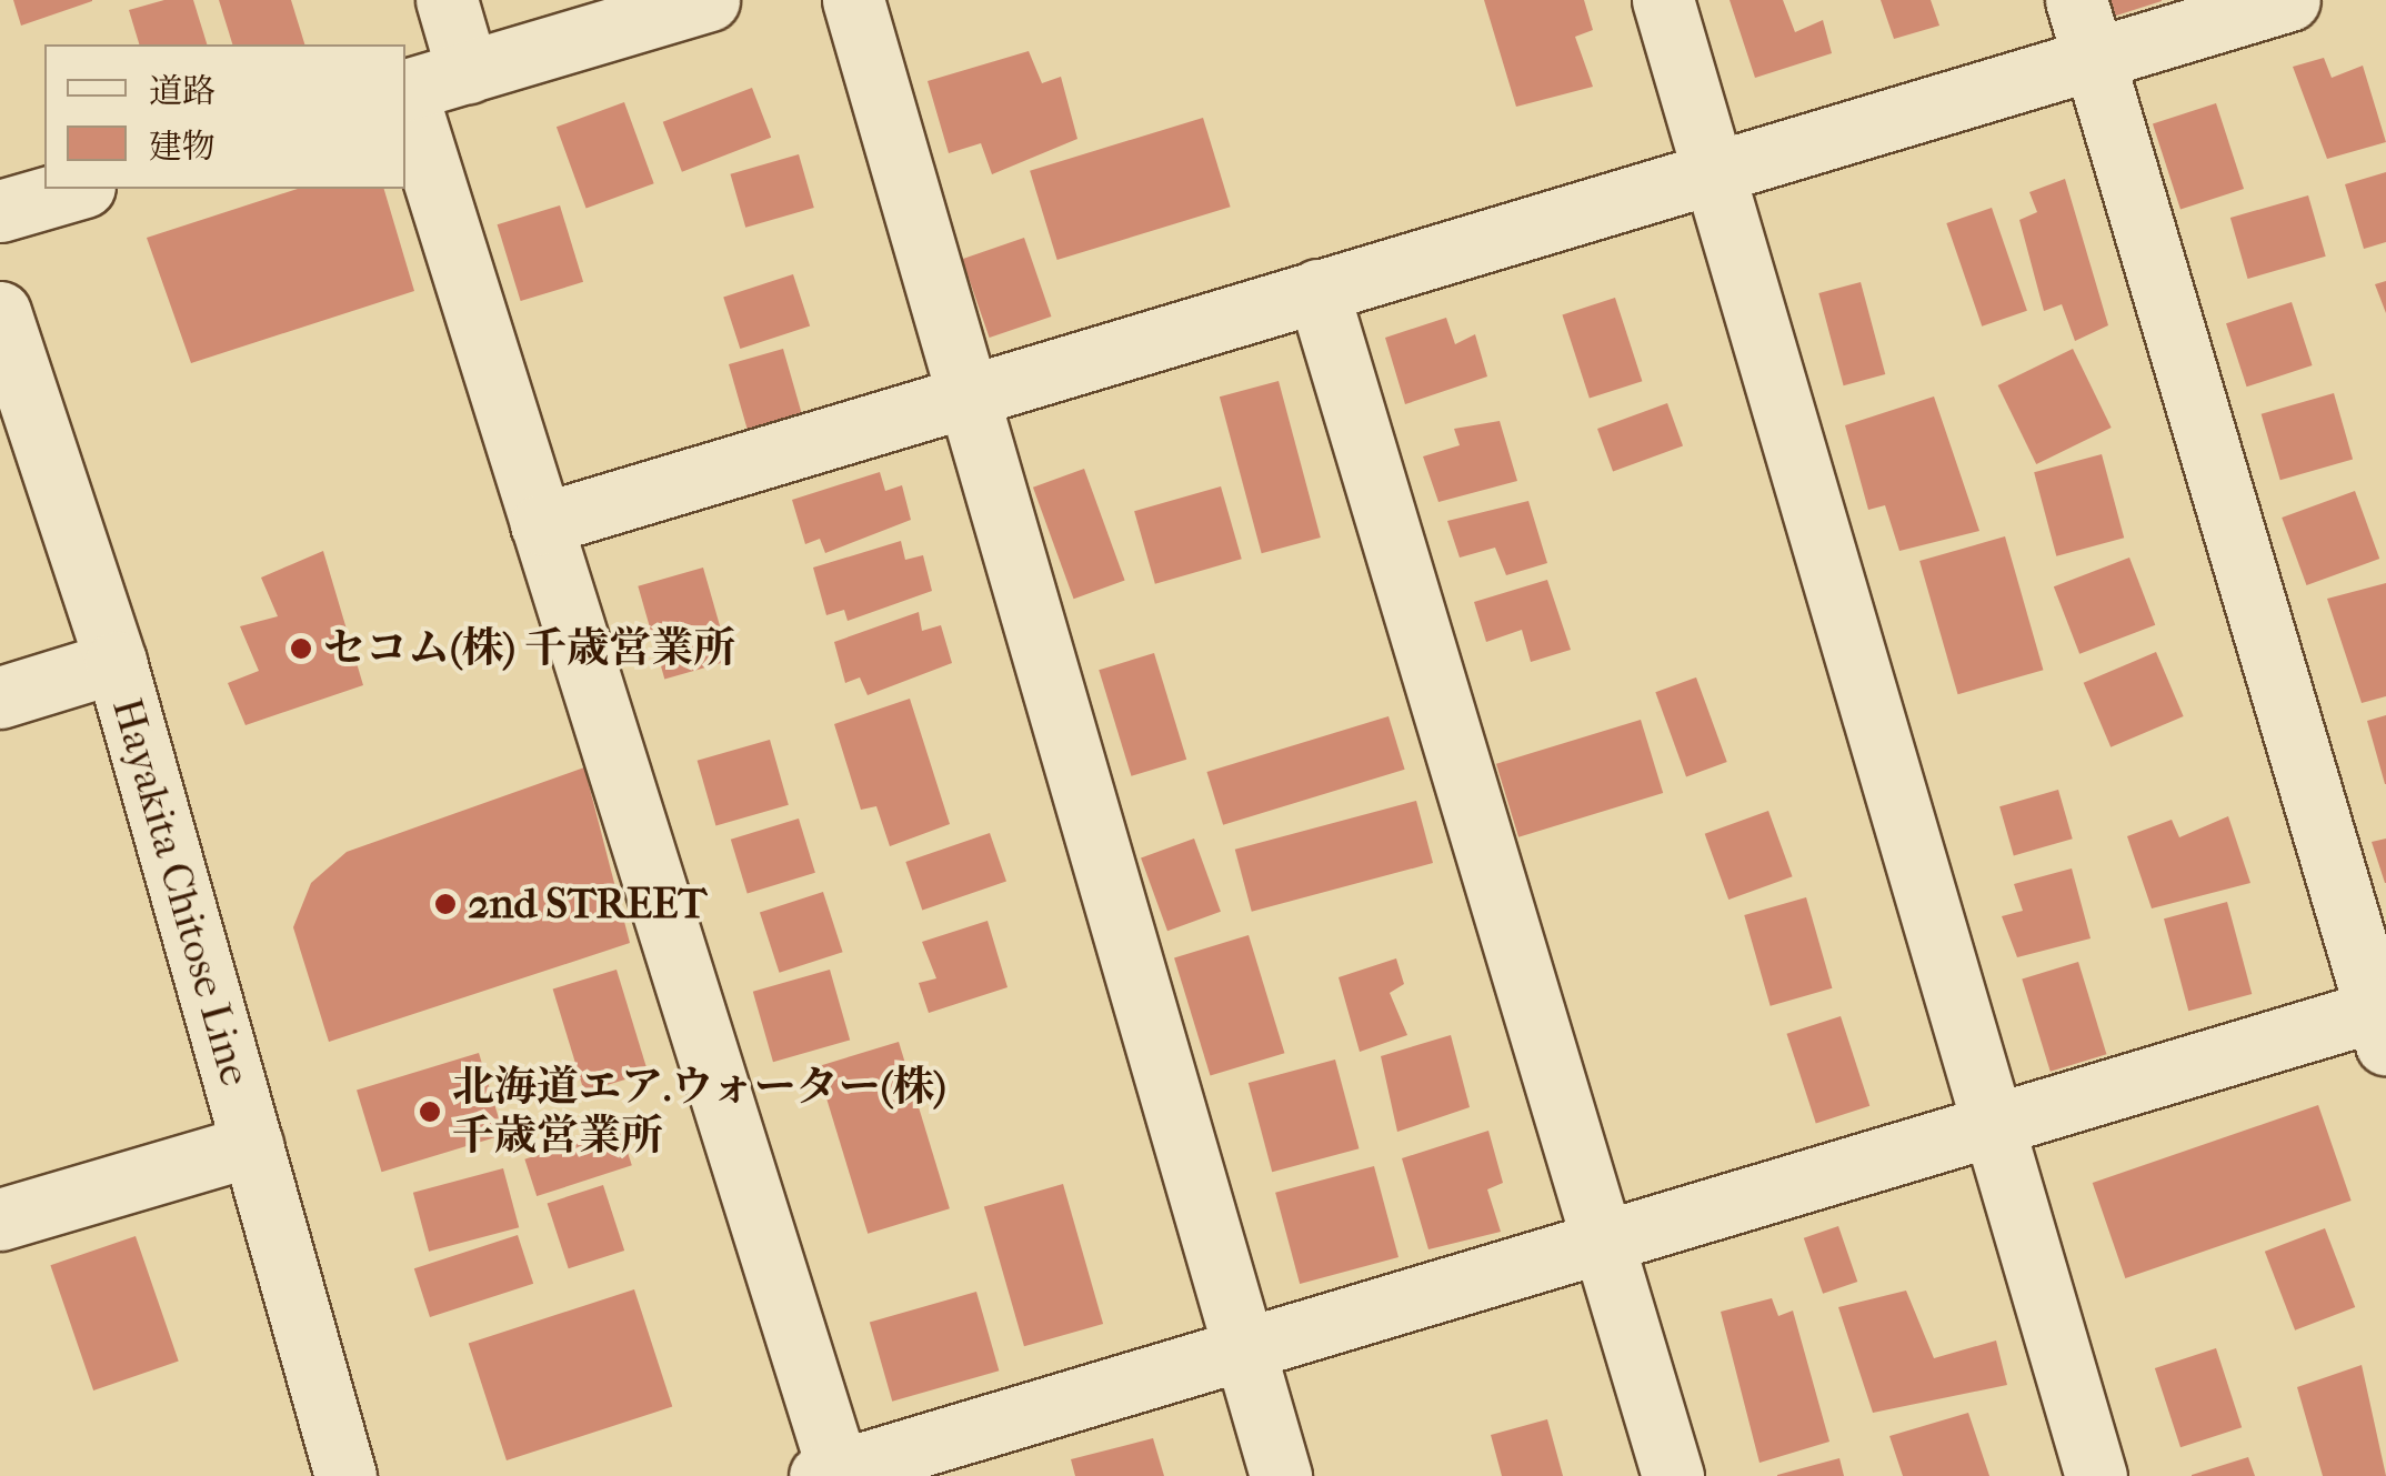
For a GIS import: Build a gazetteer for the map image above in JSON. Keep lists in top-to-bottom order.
{
  "streets": {
    "street": ["Hayakita Chitose Line"]
  },
  "places": ["セコム(株) 千歳営業所", "2nd STREET", "北海道エア.ウォーター(株) 千歳営業所"],
  "legend": ["道路", "建物"]
}
